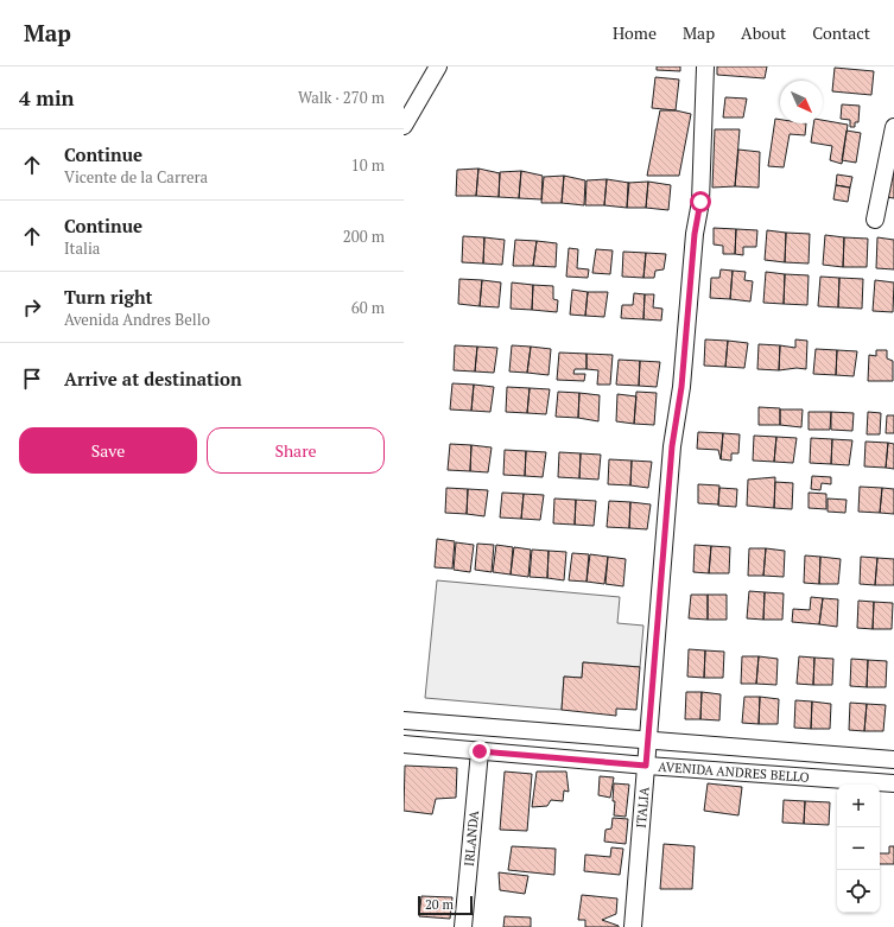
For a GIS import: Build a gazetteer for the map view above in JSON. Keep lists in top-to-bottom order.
{
  "streets": {
    "street": ["AVENIDA ANDRES BELLO", "ITALIA", "IRLANDA"]
  },
  "crossings": [
    ["AVENIDA ANDRES BELLO", "ITALIA"],
    ["AVENIDA ANDRES BELLO", "IRLANDA"]
  ],
  "scale_bar": "20 m",
  "north": "bottom right",
  "page": {
    "header": "Map",
    "nav": [
      "Home",
      "Map",
      "About",
      "Contact"
    ],
    "heading": ["4 min", "Walk · 270 m"],
    "list": [
      ["Continue", "Vicente de la Carrera", "10 m"],
      ["Continue", "Italia", "200 m"],
      ["Turn right", "Avenida Andres Bello", "60 m"],
      "Arrive at destination"
    ],
    "buttons": ["Save", "Share"],
    "map_buttons": ["+", "−"],
    "scale": "20 m"
  }
}
